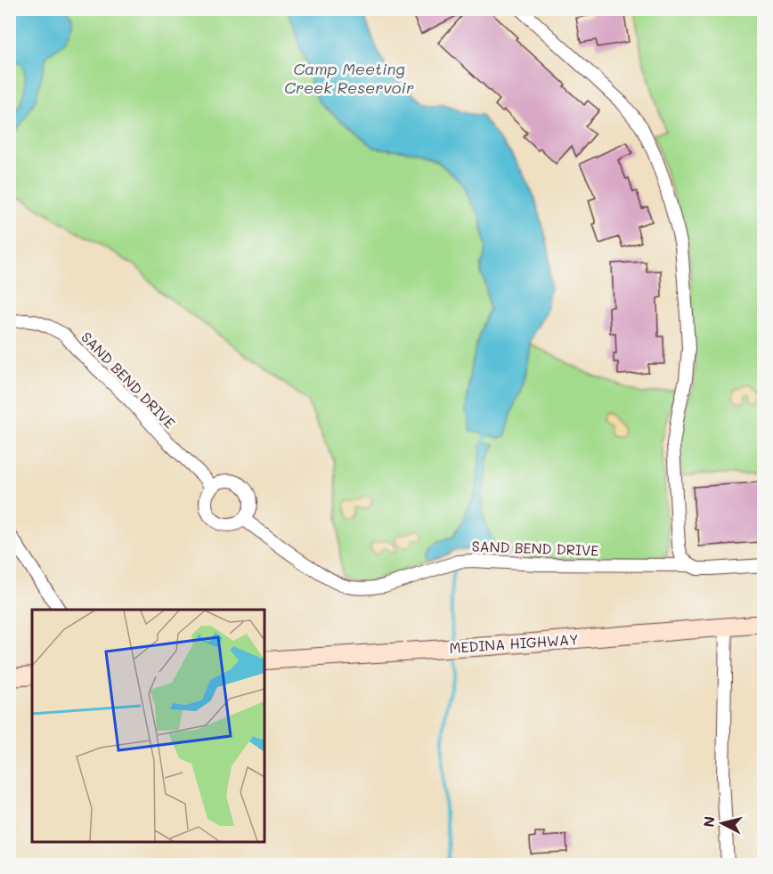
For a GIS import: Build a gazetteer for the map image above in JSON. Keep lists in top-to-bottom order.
{
  "streets": {
    "main road": ["MEDINA HIGHWAY"],
    "street": ["SAND BEND DRIVE"]
  },
  "water": ["Camp Meeting Creek Reservoir"],
  "north": "left"
}
